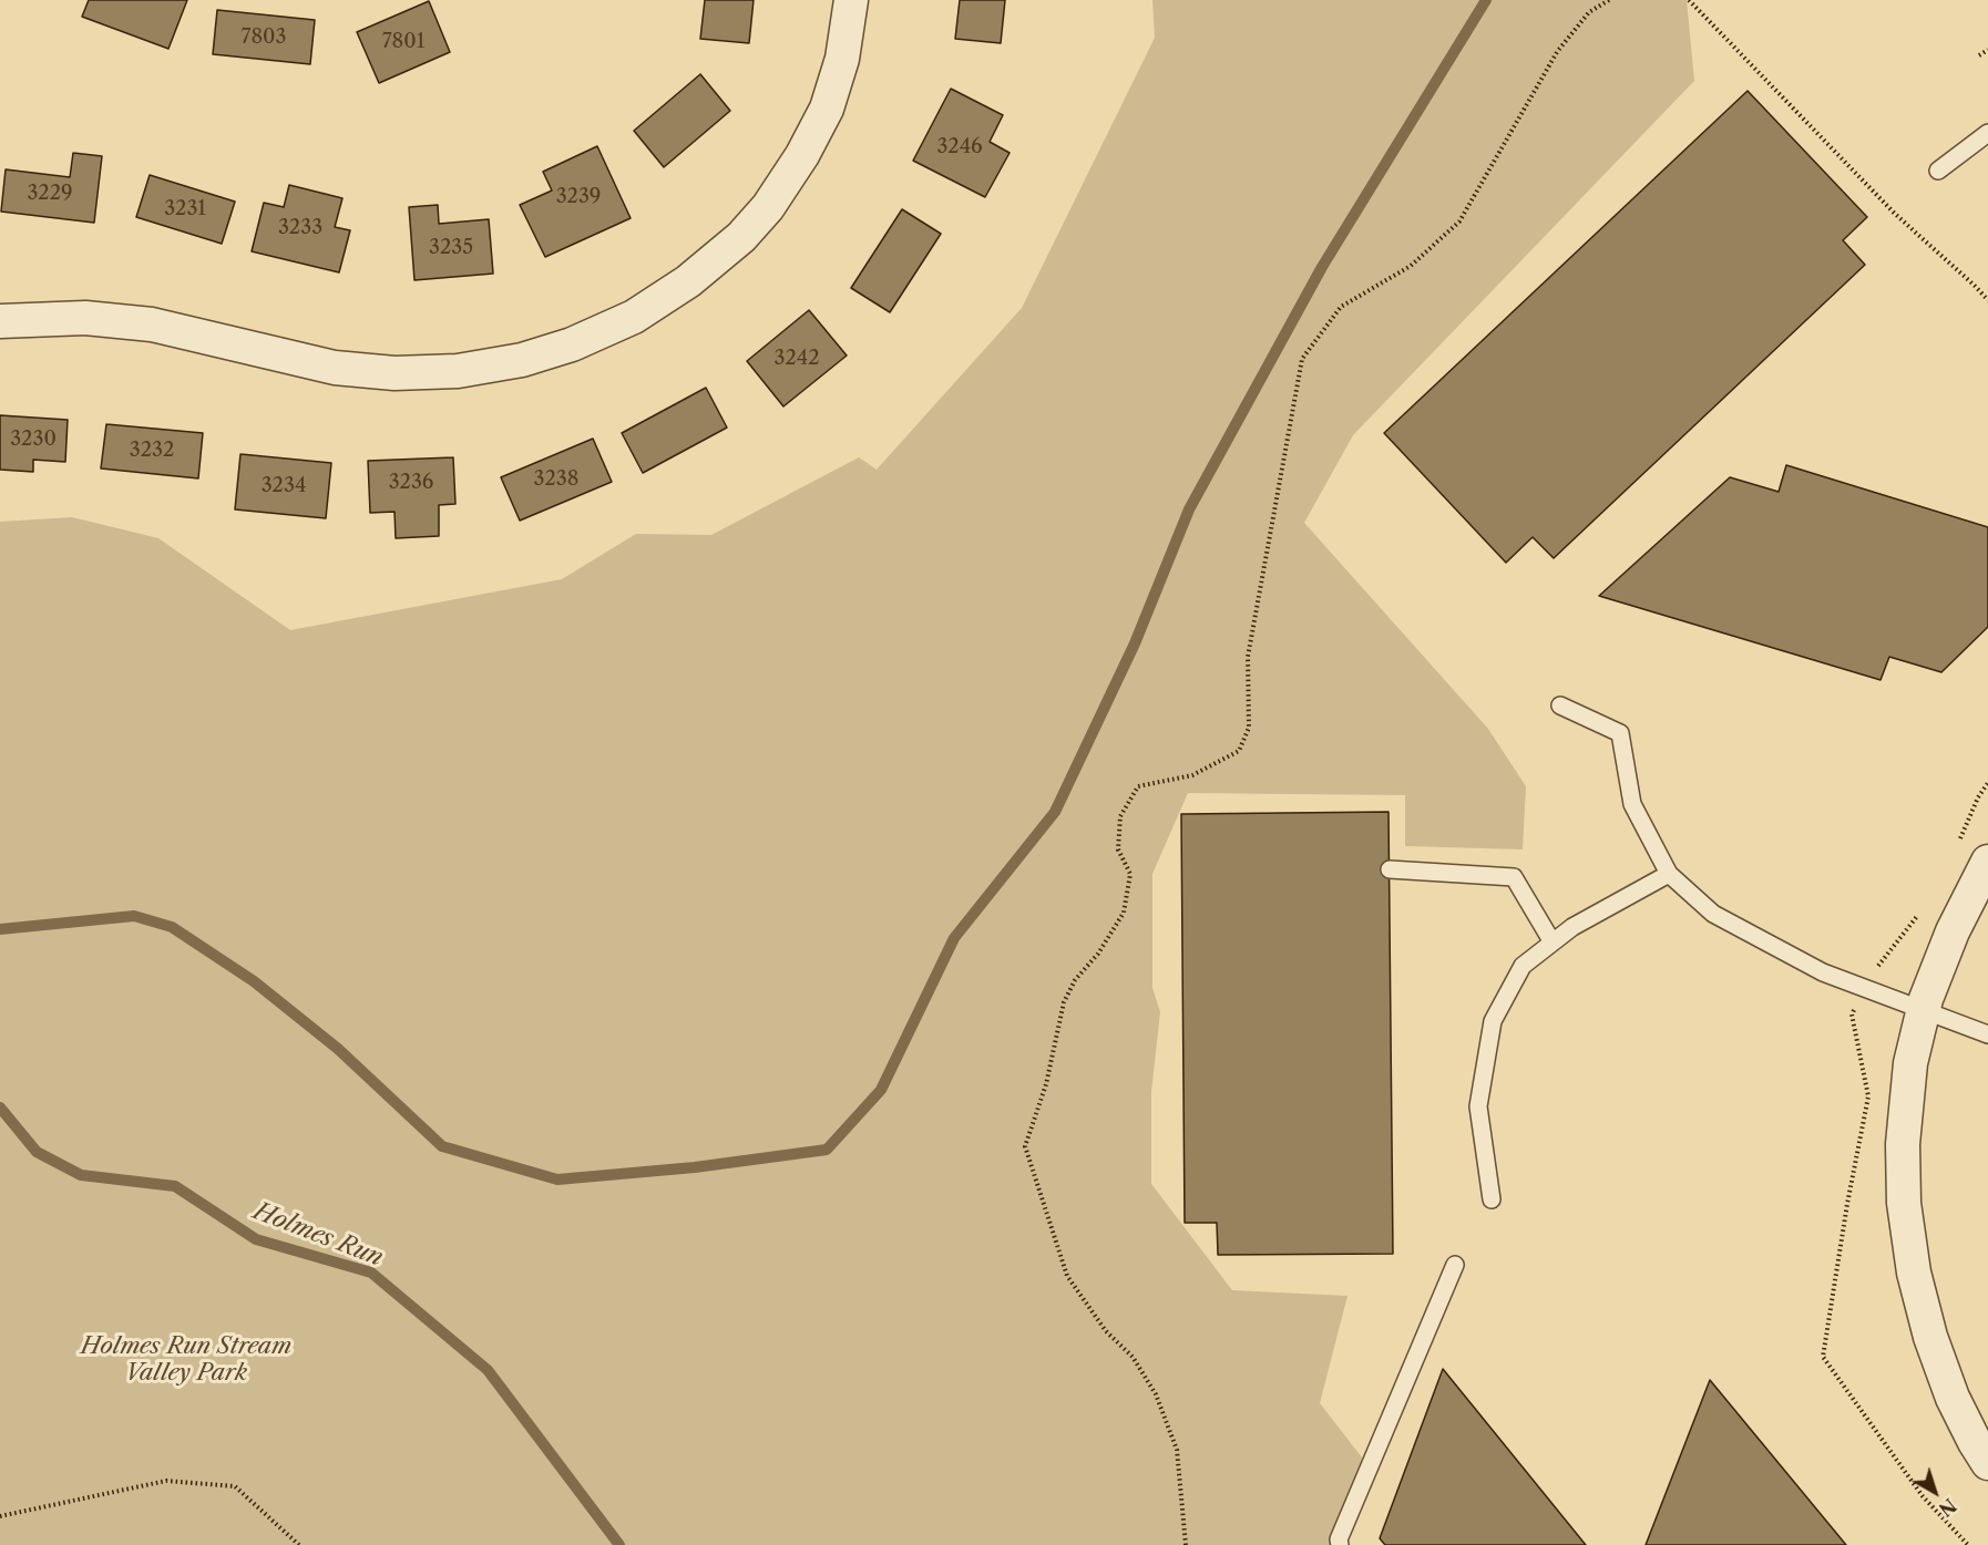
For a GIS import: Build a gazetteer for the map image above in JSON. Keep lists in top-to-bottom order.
{
  "water": ["Holmes Run"],
  "parks": ["Holmes Run Stream Valley Park"],
  "house_numbers": [
    "7803",
    "7801",
    "3246",
    "3229",
    "3239",
    "3231",
    "3233",
    "3235",
    "3242",
    "3230",
    "3232",
    "3238",
    "3236",
    "3234"
  ],
  "north": "bottom right"
}
